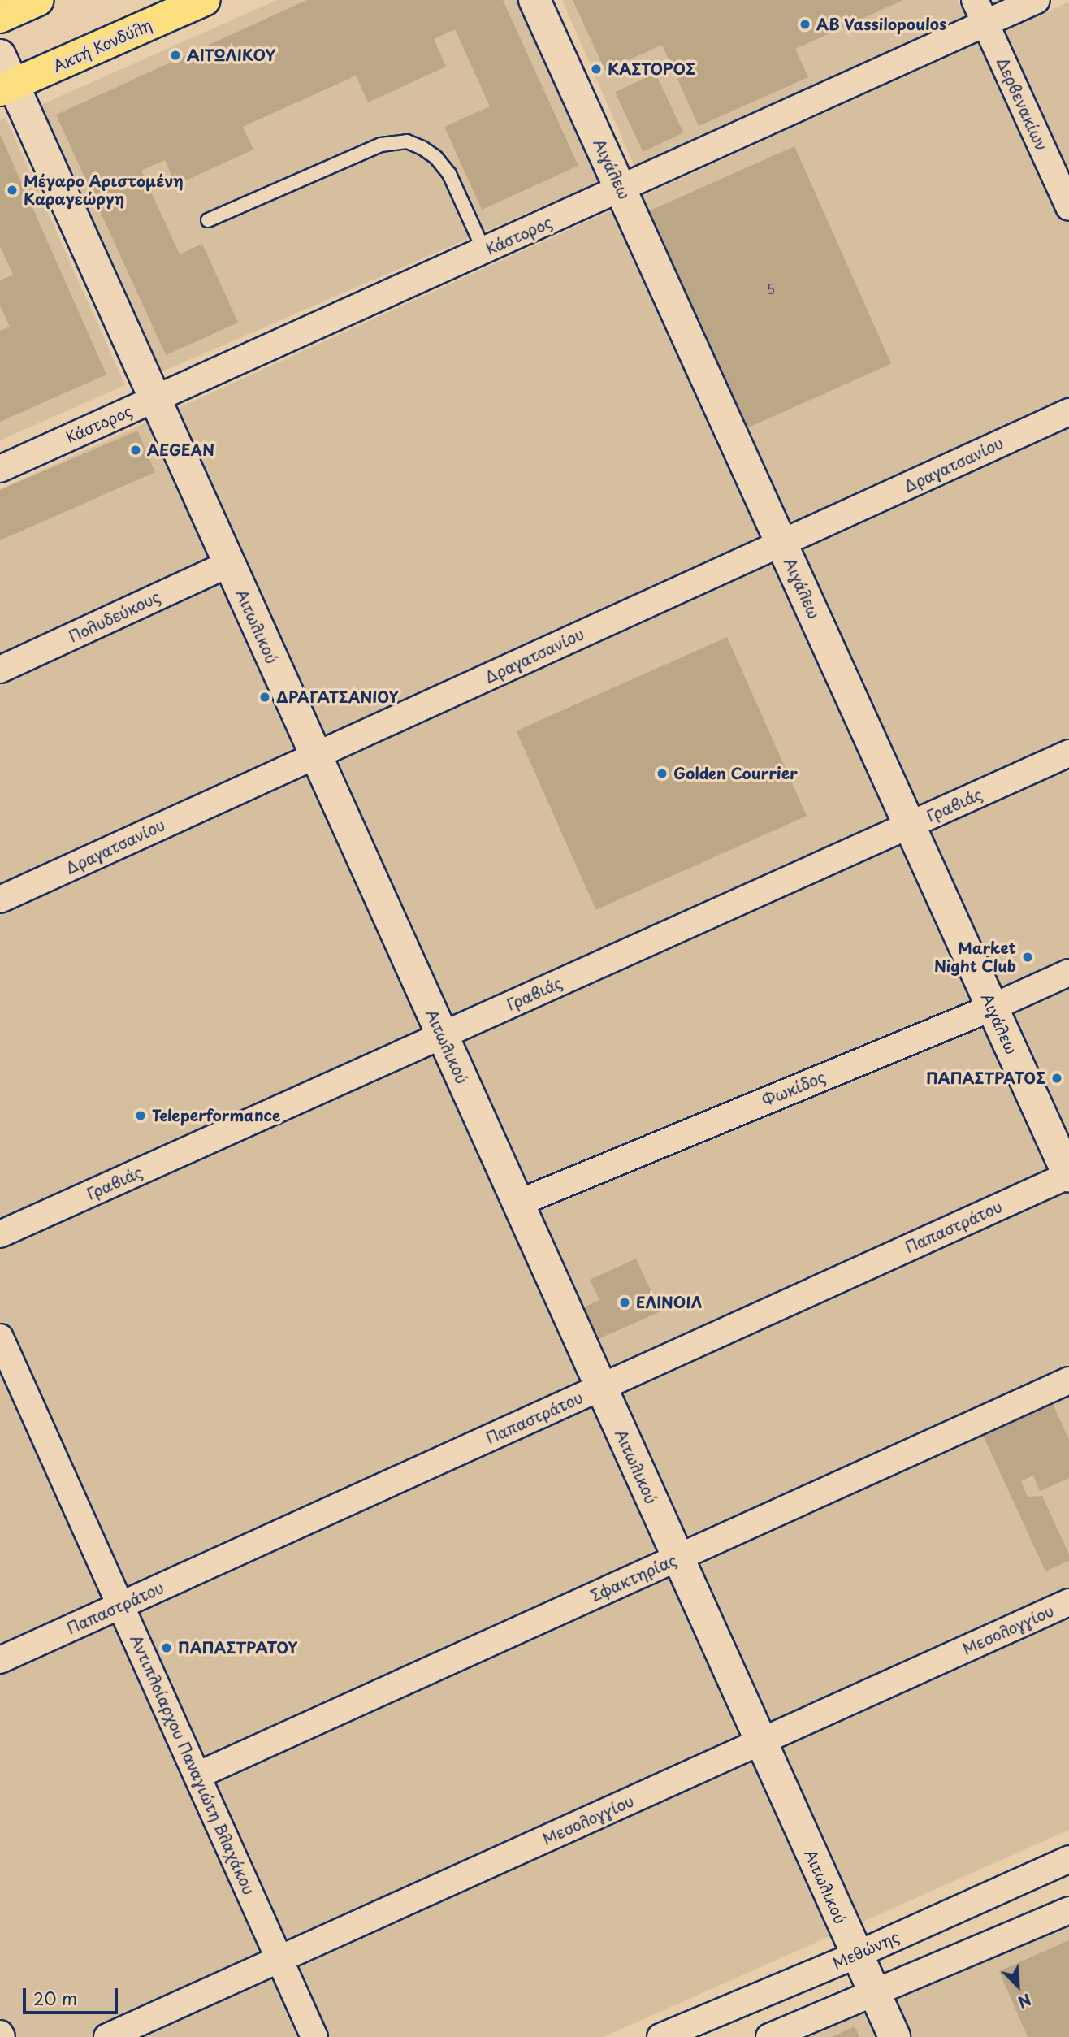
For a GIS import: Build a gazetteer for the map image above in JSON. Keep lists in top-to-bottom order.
{
  "streets": {
    "main road": ["Ακτή Κονδύλη"],
    "street": [
      "Δερβενακίων",
      "Αιγάλεω",
      "Κάστορος",
      "Δραγατσανίου",
      "Πολυδεύκους",
      "Αιτωλικού",
      "Γραβιάς",
      "Φωκίδος",
      "Παπαστράτου",
      "Σφακτηρίας",
      "Μεσολογγίου",
      "Αντιπλοίαρχου Παναγιώτη Βλαχάκου",
      "Μεθώνης"
    ]
  },
  "crossings": [
    ["Ακτή Κονδύλη", "Αιτωλικού"],
    ["Δερβενακίων", "Κάστορος"],
    ["Αιγάλεω", "Κάστορος"],
    ["Αιγάλεω", "Δραγατσανίου"],
    ["Αιγάλεω", "Γραβιάς"],
    ["Αιγάλεω", "Φωκίδος"],
    ["Αιγάλεω", "Παπαστράτου"],
    ["Κάστορος", "Αιτωλικού"],
    ["Δραγατσανίου", "Αιτωλικού"],
    ["Πολυδεύκους", "Αιτωλικού"],
    ["Αιτωλικού", "Γραβιάς"],
    ["Αιτωλικού", "Φωκίδος"],
    ["Αιτωλικού", "Παπαστράτου"],
    ["Αιτωλικού", "Σφακτηρίας"],
    ["Αιτωλικού", "Μεσολογγίου"],
    ["Αιτωλικού", "Μεθώνης"],
    ["Παπαστράτου", "Αντιπλοίαρχου Παναγιώτη Βλαχάκου"],
    ["Σφακτηρίας", "Αντιπλοίαρχου Παναγιώτη Βλαχάκου"],
    ["Μεσολογγίου", "Αντιπλοίαρχου Παναγιώτη Βλαχάκου"]
  ],
  "places": [
    "AB Vassilopoulos",
    "ΑΙΤΩΛΙΚΟΥ",
    "ΚΑΣΤΟΡΟΣ",
    "Μέγαρο Αριστομένη Καραγεώργη",
    "AEGEAN",
    "ΔΡΑΓΑΤΣΑΝΙΟΥ",
    "Golden Courrier",
    "Market Night Club",
    "ΠΑΠΑΣΤΡΑΤΟΣ",
    "Teleperformance",
    "ΕΛΙΝΟΙΛ",
    "ΠΑΠΑΣΤΡΑΤΟΥ"
  ],
  "house_numbers": ["5"],
  "scale_bar": "20 m",
  "north": "bottom right"
}
